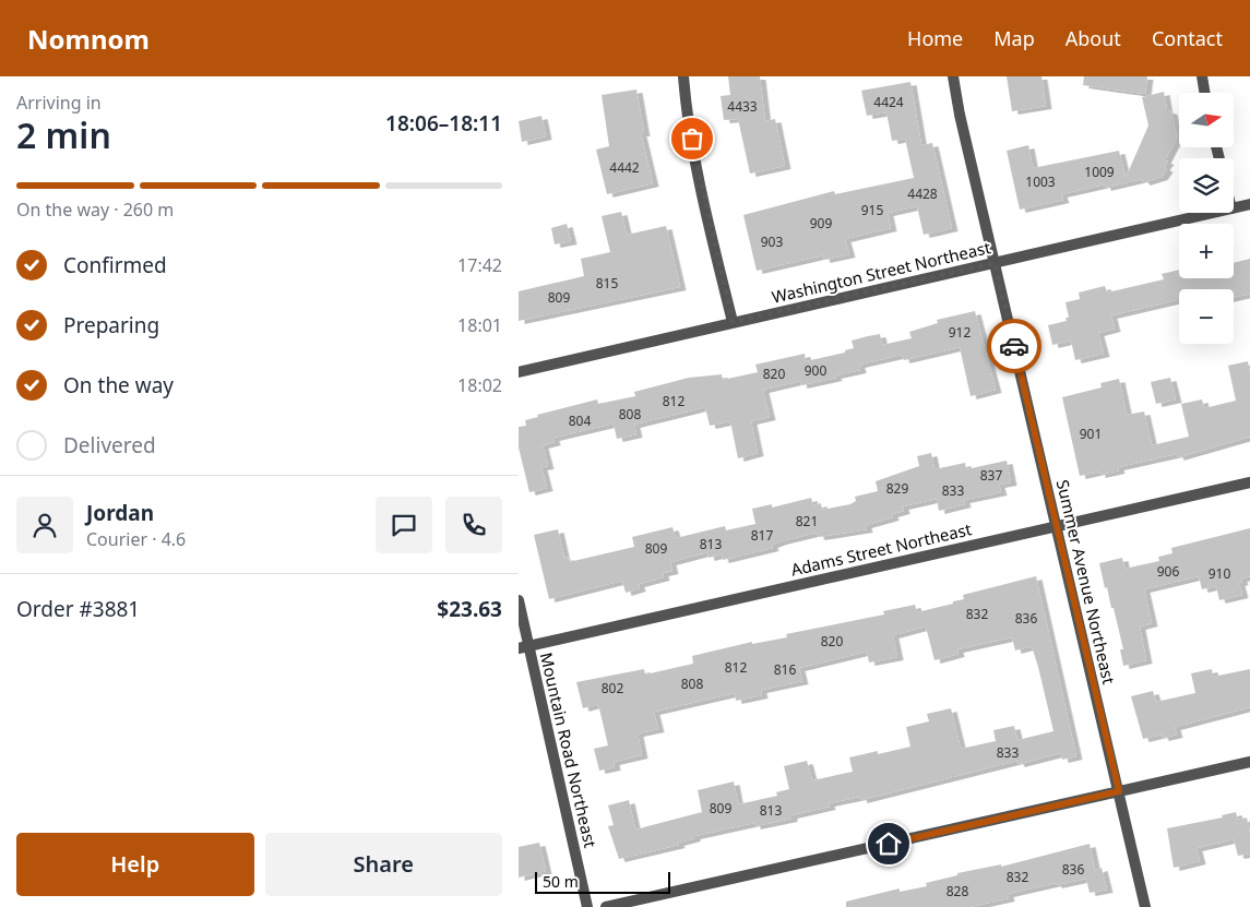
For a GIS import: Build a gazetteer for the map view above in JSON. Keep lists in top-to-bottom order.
{
  "streets": {
    "street": [
      "Washington Street Northeast",
      "Adams Street Northeast",
      "Summer Avenue Northeast",
      "Mountain Road Northeast"
    ]
  },
  "crossings": [
    ["Washington Street Northeast", "Summer Avenue Northeast"],
    ["Adams Street Northeast", "Summer Avenue Northeast"],
    ["Adams Street Northeast", "Mountain Road Northeast"]
  ],
  "house_numbers": [
    "4424",
    "4433",
    "4442",
    "1009",
    "1003",
    "4428",
    "915",
    "909",
    "903",
    "815",
    "809",
    "912",
    "900",
    "820",
    "812",
    "808",
    "804",
    "901",
    "837",
    "829",
    "833",
    "821",
    "817",
    "813",
    "809",
    "906",
    "910",
    "832",
    "836",
    "820",
    "812",
    "816",
    "808",
    "802",
    "833",
    "809",
    "813",
    "836",
    "832",
    "828"
  ],
  "scale_bar": "50 m",
  "north": "right",
  "page": {
    "header": "Nomnom",
    "nav": [
      "Home",
      "Map",
      "About",
      "Contact"
    ],
    "heading": ["2 min", "Arriving in", "18:06–18:11"],
    "panel": [
      "Jordan",
      "Courier · 4.6",
      "Order #3881",
      "$23.63"
    ],
    "map_buttons": ["+", "−"],
    "bar": "On the way · 260 m",
    "list": [
      ["Confirmed", "17:42"],
      ["Preparing", "18:01"],
      ["On the way", "18:02"],
      "Delivered"
    ],
    "buttons": ["Help", "Share"],
    "scale": "50 m"
  }
}
